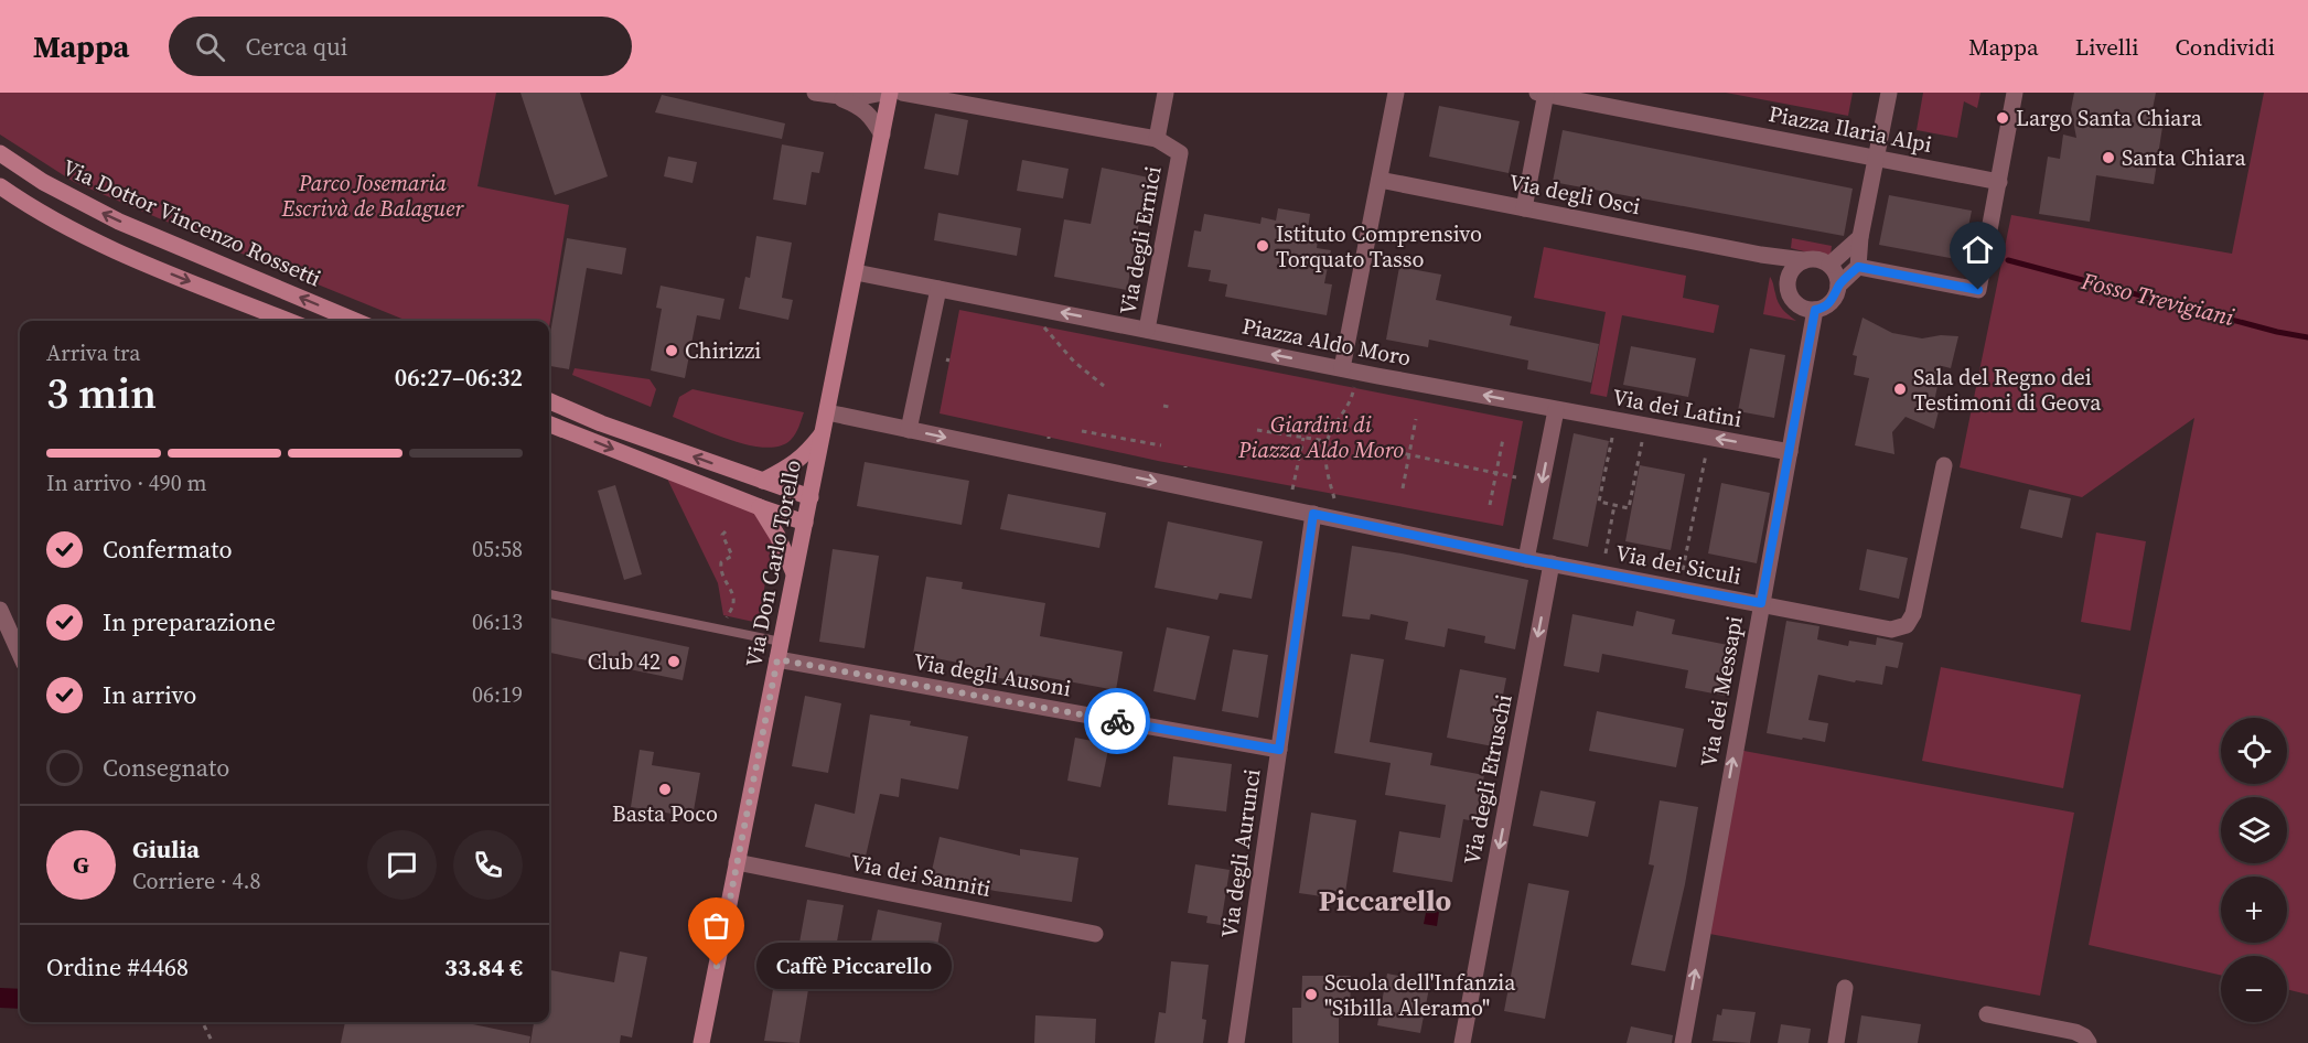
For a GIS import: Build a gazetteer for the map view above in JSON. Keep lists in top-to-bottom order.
{
  "streets": {
    "street": [
      "Piazza Ilaria Alpi",
      "Via degli Osci",
      "Via Dottor Vincenzo Rossetti",
      "Via degli Ernici",
      "Piazza Aldo Moro",
      "Via dei Latini",
      "Via Don Carlo Torello",
      "Via dei Siculi",
      "Via degli Ausoni",
      "Via dei Messapi",
      "Via degli Etruschi",
      "Via degli Aurunci",
      "Via dei Sanniti"
    ]
  },
  "crossings": [
    ["Via degli Osci", "Via dei Messapi"],
    ["Via degli Ernici", "Piazza Aldo Moro"],
    ["Piazza Aldo Moro", "Via dei Latini"],
    ["Piazza Aldo Moro", "Via Don Carlo Torello"],
    ["Via dei Latini", "Via dei Messapi"],
    ["Via Don Carlo Torello", "Via degli Ausoni"],
    ["Via Don Carlo Torello", "Via dei Sanniti"],
    ["Via dei Siculi", "Via dei Messapi"],
    ["Via dei Siculi", "Via degli Etruschi"],
    ["Via degli Ausoni", "Via degli Aurunci"]
  ],
  "one_way": ["Via dei Latini", "Via dei Messapi", "Via degli Etruschi"],
  "districts": ["Piccarello"],
  "water": ["Fosso Trevigiani"],
  "parks": ["Parco Josemaria Escrivà de Balaguer", "Giardini di Piazza Aldo Moro"],
  "places": [
    "Largo Santa Chiara",
    "Santa Chiara",
    "Istituto Comprensivo Torquato Tasso",
    "Chirizzi",
    "Sala del Regno dei Testimoni di Geova",
    "Club 42",
    "Basta Poco",
    "Caffè Piccarello",
    "Scuola dell'Infanzia \"Sibilla Aleramo\""
  ],
  "page": {
    "header": "Mappa",
    "search": "Cerca qui",
    "nav": ["Mappa", "Livelli", "Condividi"],
    "heading": ["3 min", "Arriva tra", "06:27–06:32"],
    "panel": [
      "Giulia",
      "Corriere · 4.8",
      "Ordine #4468",
      "33.84 €"
    ],
    "bar": "In arrivo · 490 m",
    "list": [
      ["Confermato", "05:58"],
      ["In preparazione", "06:13"],
      ["In arrivo", "06:19"],
      "Consegnato"
    ],
    "map_buttons": ["+", "−"],
    "round": "G",
    "bubble": "Caffè Piccarello"
  }
}
